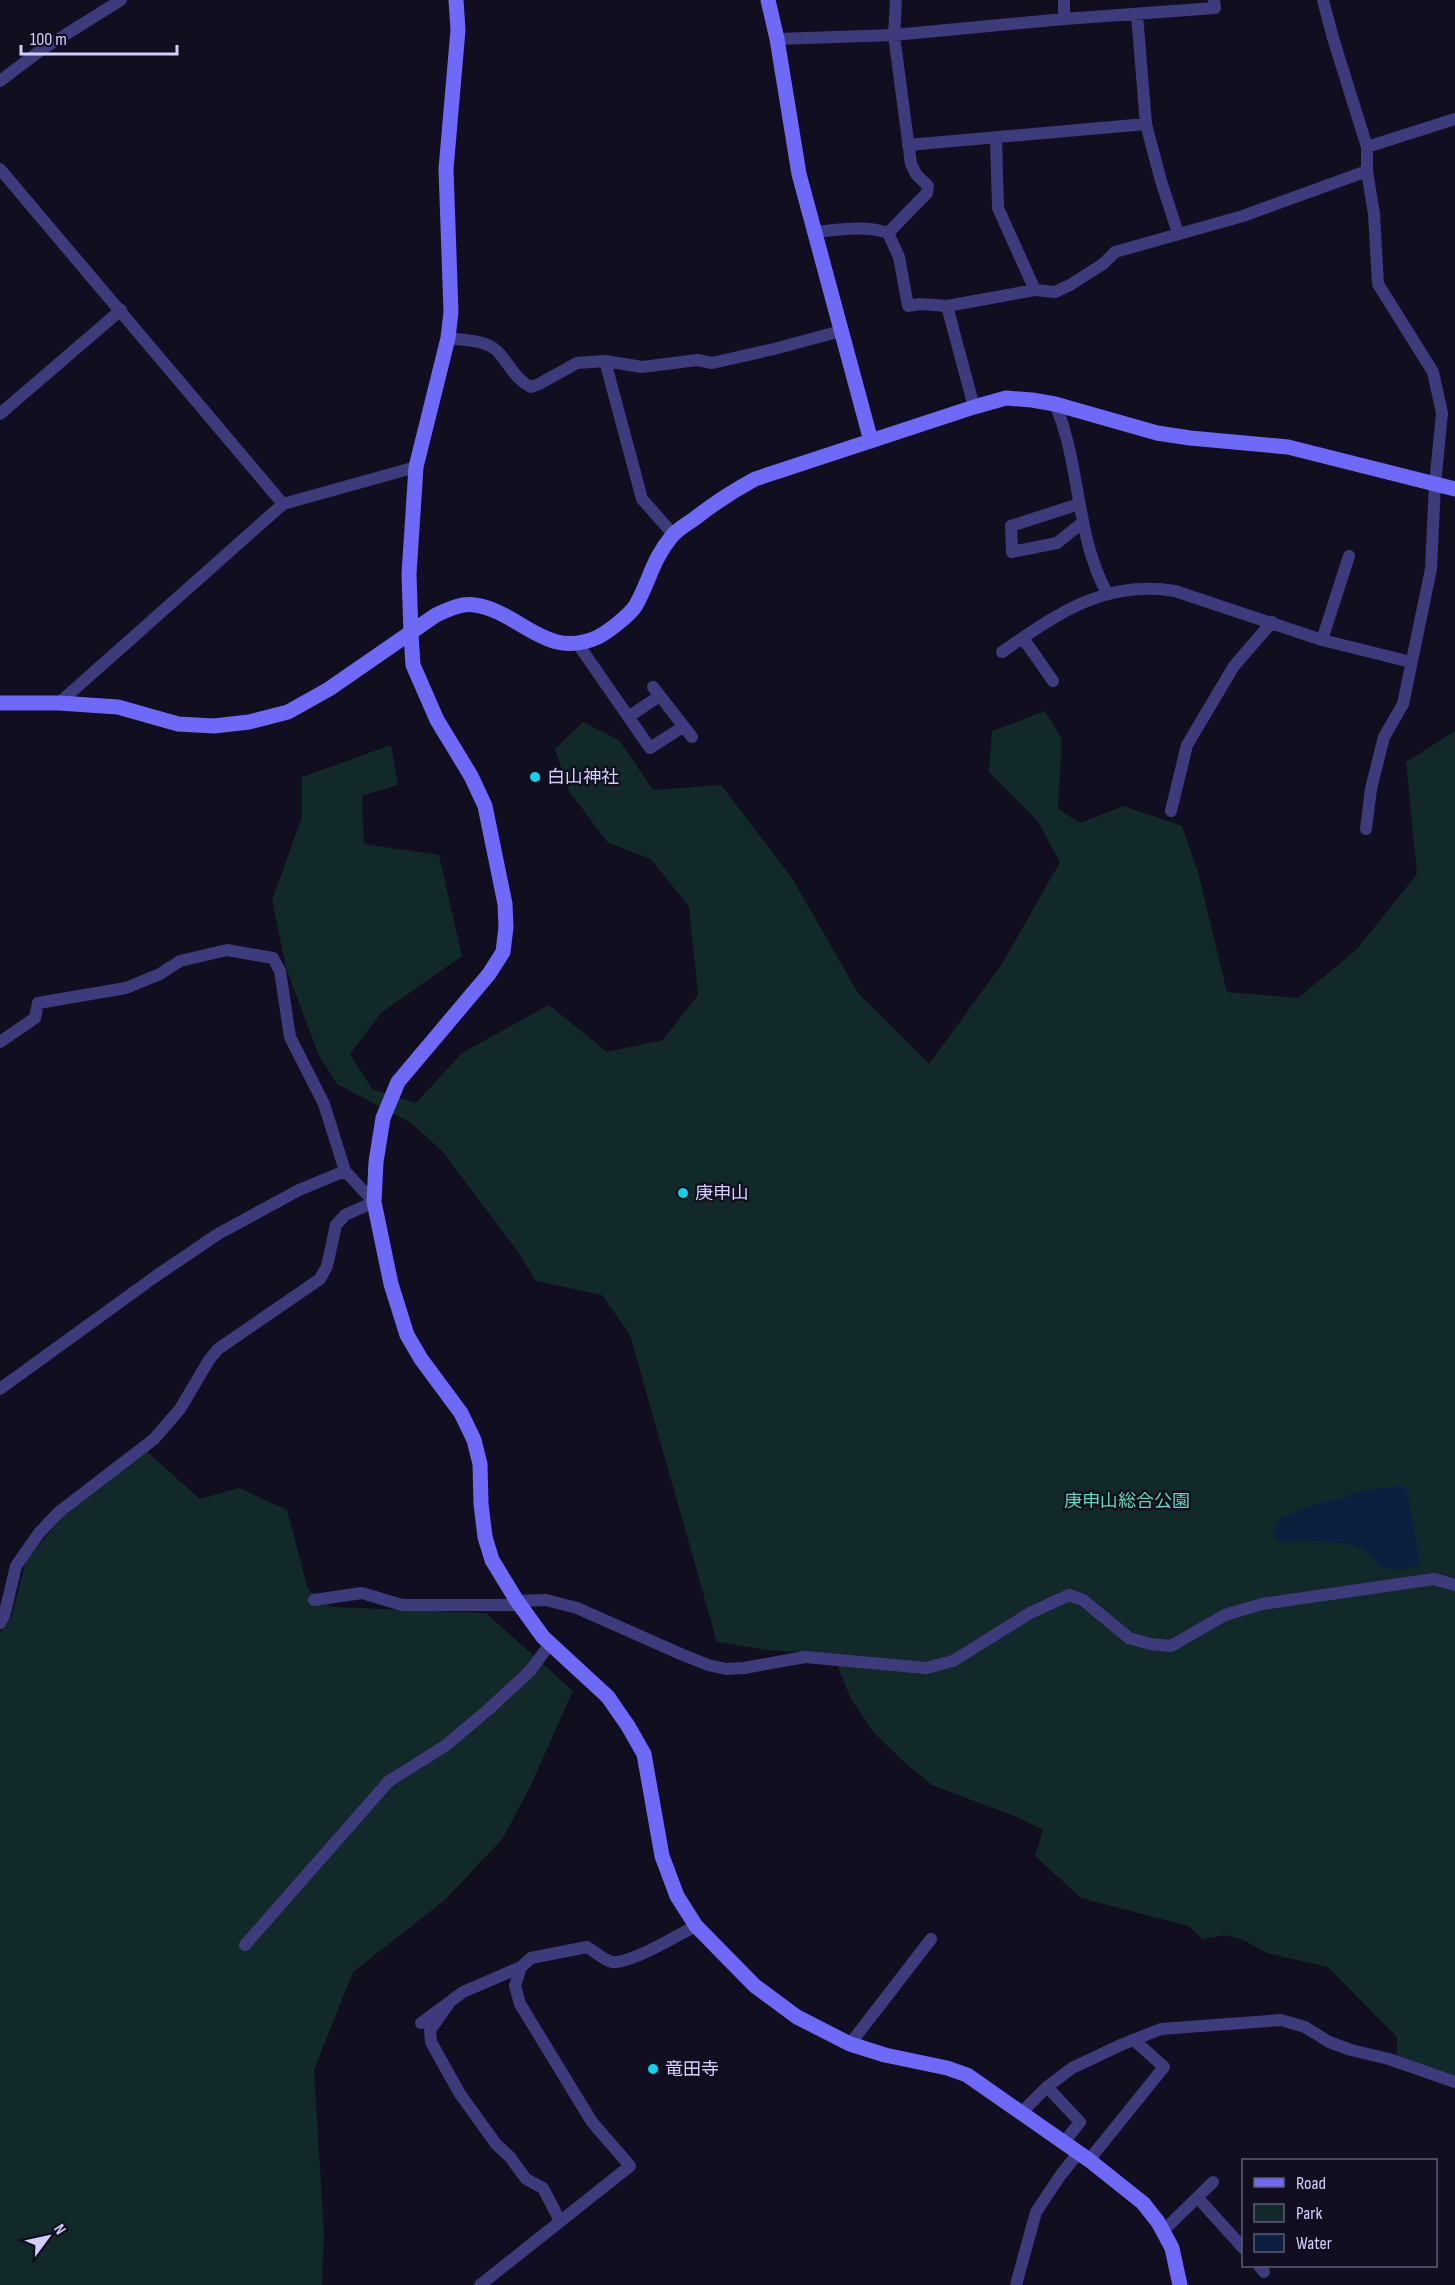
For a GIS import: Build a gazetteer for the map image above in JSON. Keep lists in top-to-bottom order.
{
  "parks": ["庚申山総合公園"],
  "places": ["白山神社", "庚申山", "竜田寺"],
  "legend": ["Road", "Park", "Water"],
  "scale_bar": "100 m",
  "north": "top right"
}
